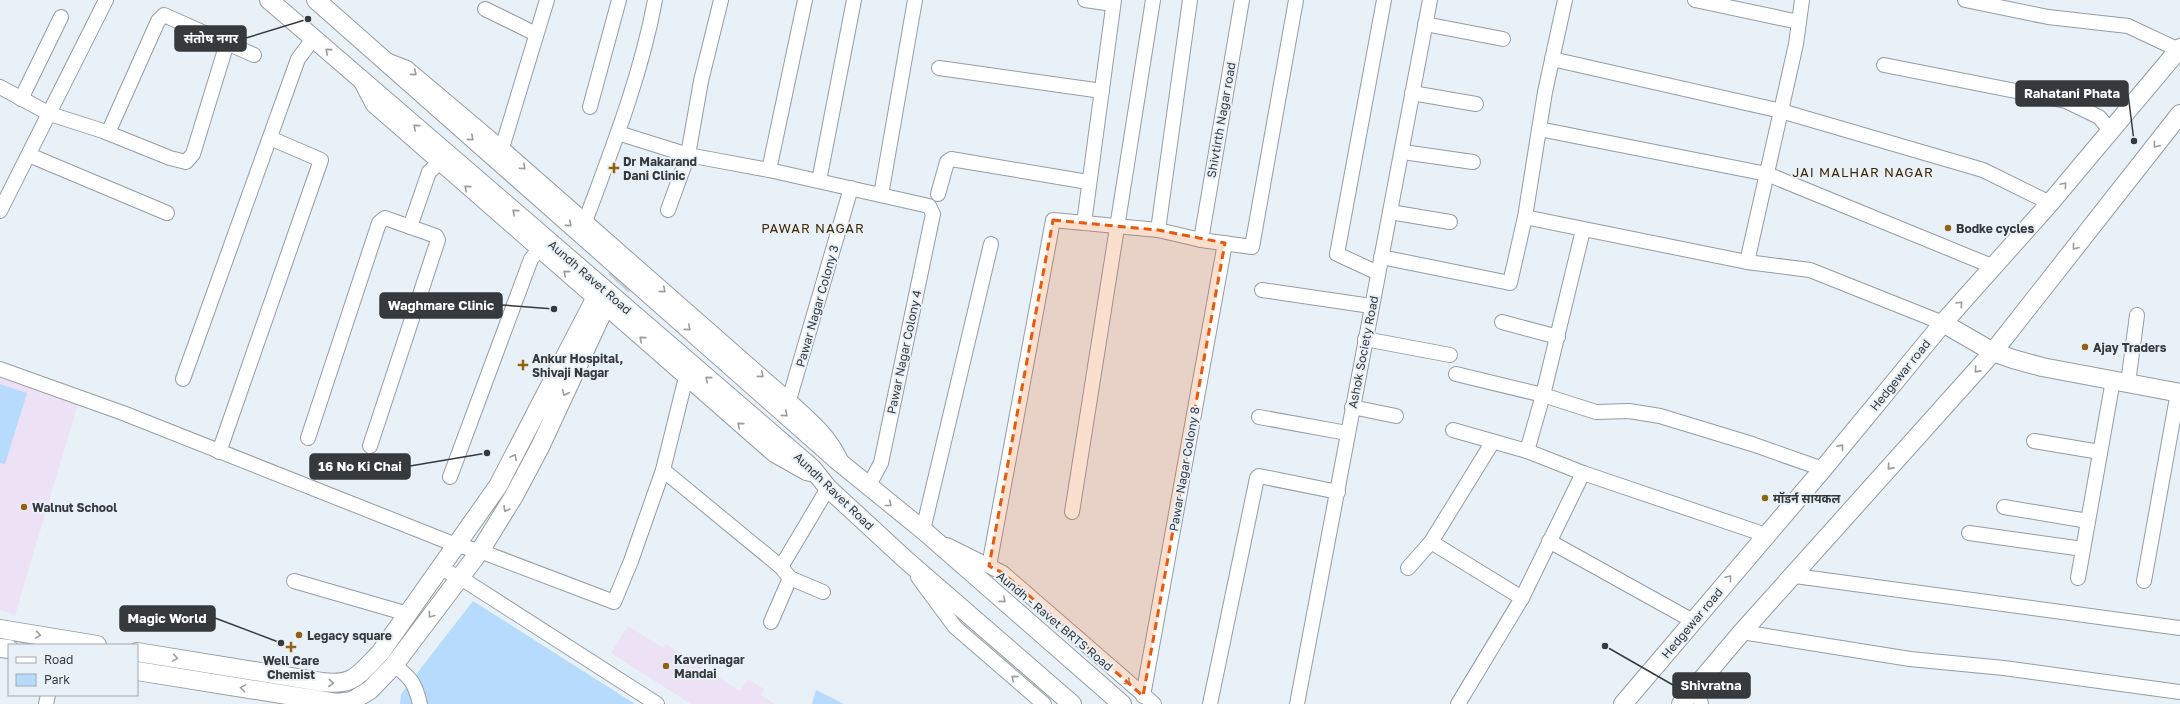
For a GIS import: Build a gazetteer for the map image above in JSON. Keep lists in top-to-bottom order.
{
  "streets": {
    "main road": ["Aundh Ravet Road", "Hedgewar road"],
    "street": [
      "Shivtirth Nagar road",
      "Pawar Nagar Colony 3",
      "Pawar Nagar Colony 4",
      "Ashok Society Road",
      "Pawar Nagar Colony 8",
      "Aundh - Ravet BRTS Road"
    ]
  },
  "crossings": [
    ["Aundh Ravet Road", "Pawar Nagar Colony 4"],
    ["Aundh Ravet Road", "Aundh - Ravet BRTS Road"],
    ["Pawar Nagar Colony 8", "Aundh - Ravet BRTS Road"]
  ],
  "districts": ["JAI MALHAR NAGAR", "PAWAR NAGAR"],
  "places": {
    "other": [
      "संतोष नगर",
      "Rahatani Phata",
      "Bodke cycles",
      "Waghmare Clinic",
      "Ajay Traders",
      "16 No Ki Chai",
      "मॉडर्न सायकल",
      "Walnut School",
      "Legacy square",
      "Magic World",
      "Shivratna",
      "Kaverinagar Mandai"
    ],
    "health": ["Dr Makarand Dani Clinic", "Ankur Hospital, Shivaji Nagar", "Well Care Chemist"]
  },
  "legend": ["Road", "Park"]
}
